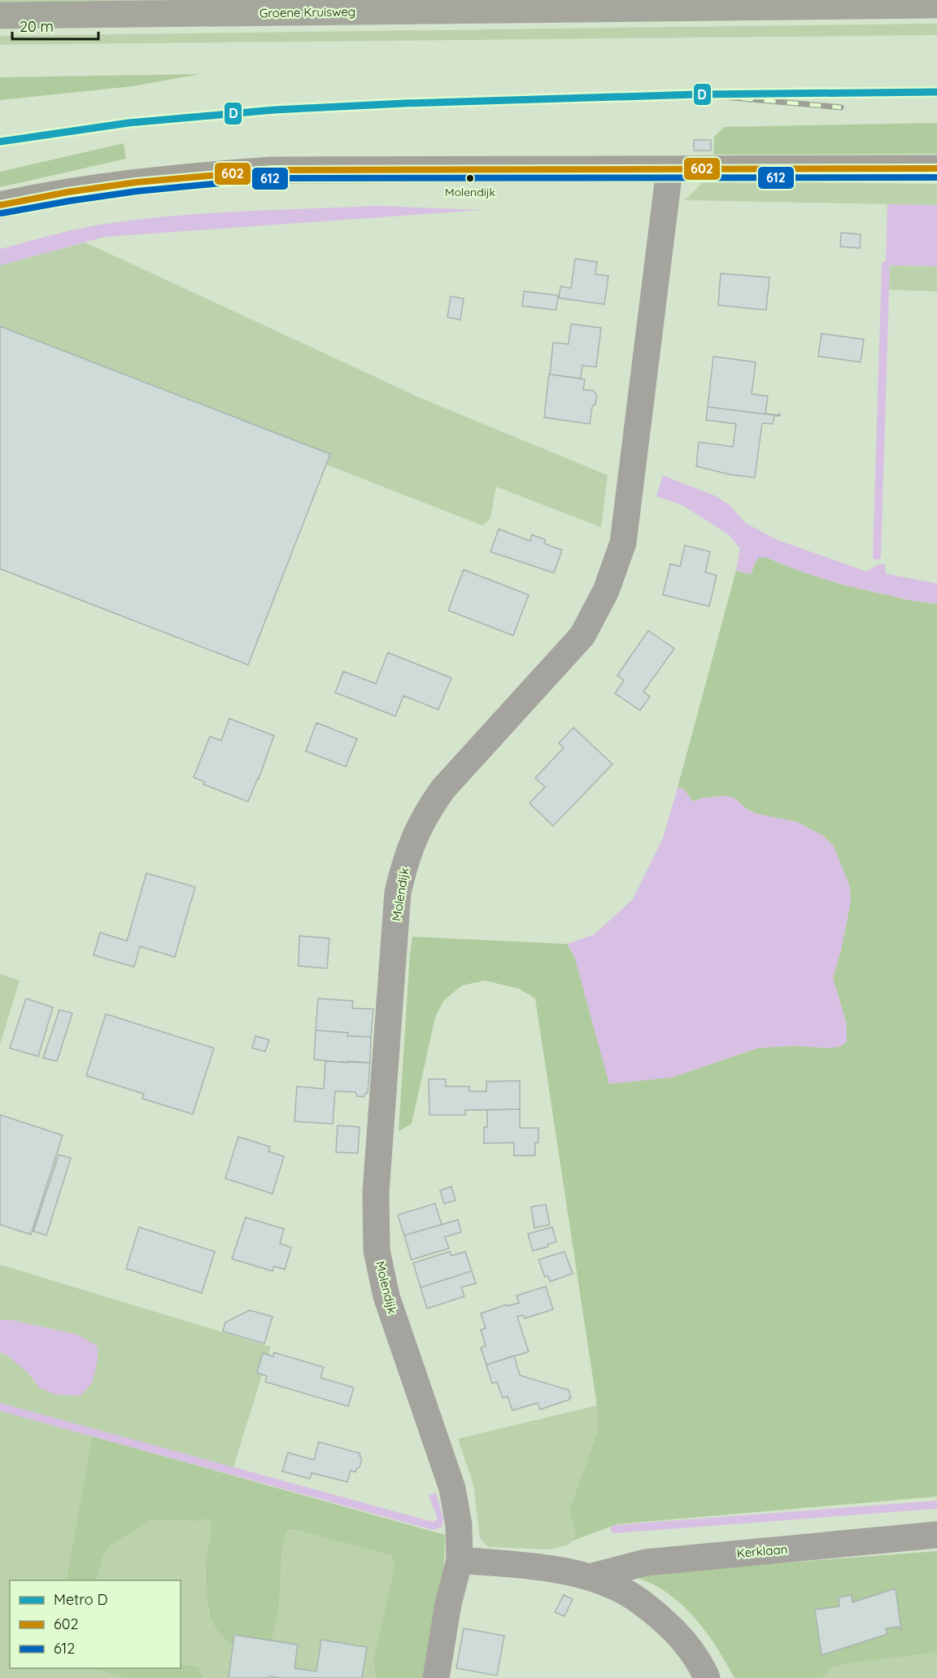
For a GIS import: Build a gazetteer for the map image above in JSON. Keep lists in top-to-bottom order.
{
  "streets": {
    "main road": ["Groene Kruisweg"],
    "street": ["Molendijk", "Kerklaan"]
  },
  "places": ["Molendijk"],
  "lines": ["metro line D", "transit line 602", "transit line 612"],
  "legend": ["Metro D", "602", "612"],
  "scale_bar": "20 m"
}
